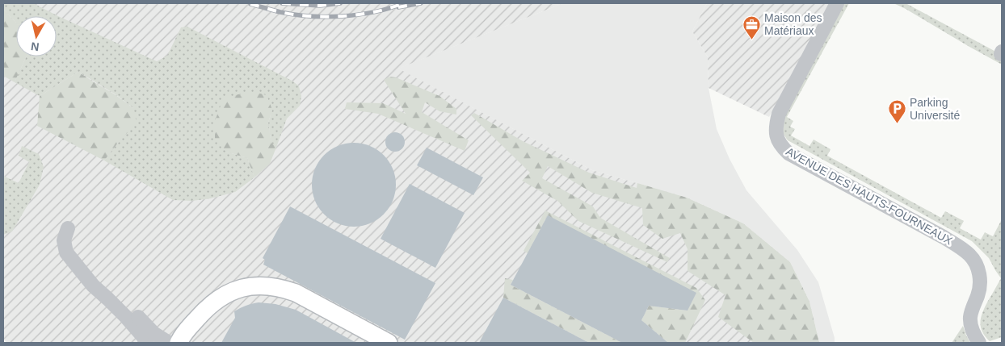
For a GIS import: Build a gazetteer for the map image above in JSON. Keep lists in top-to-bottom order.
{
  "streets": {
    "street": ["AVENUE DES HAUTS-FOURNEAUX"]
  },
  "places": {
    "office": ["Maison des Matériaux"],
    "parking": ["Parking Université"]
  },
  "north": "bottom"
}
